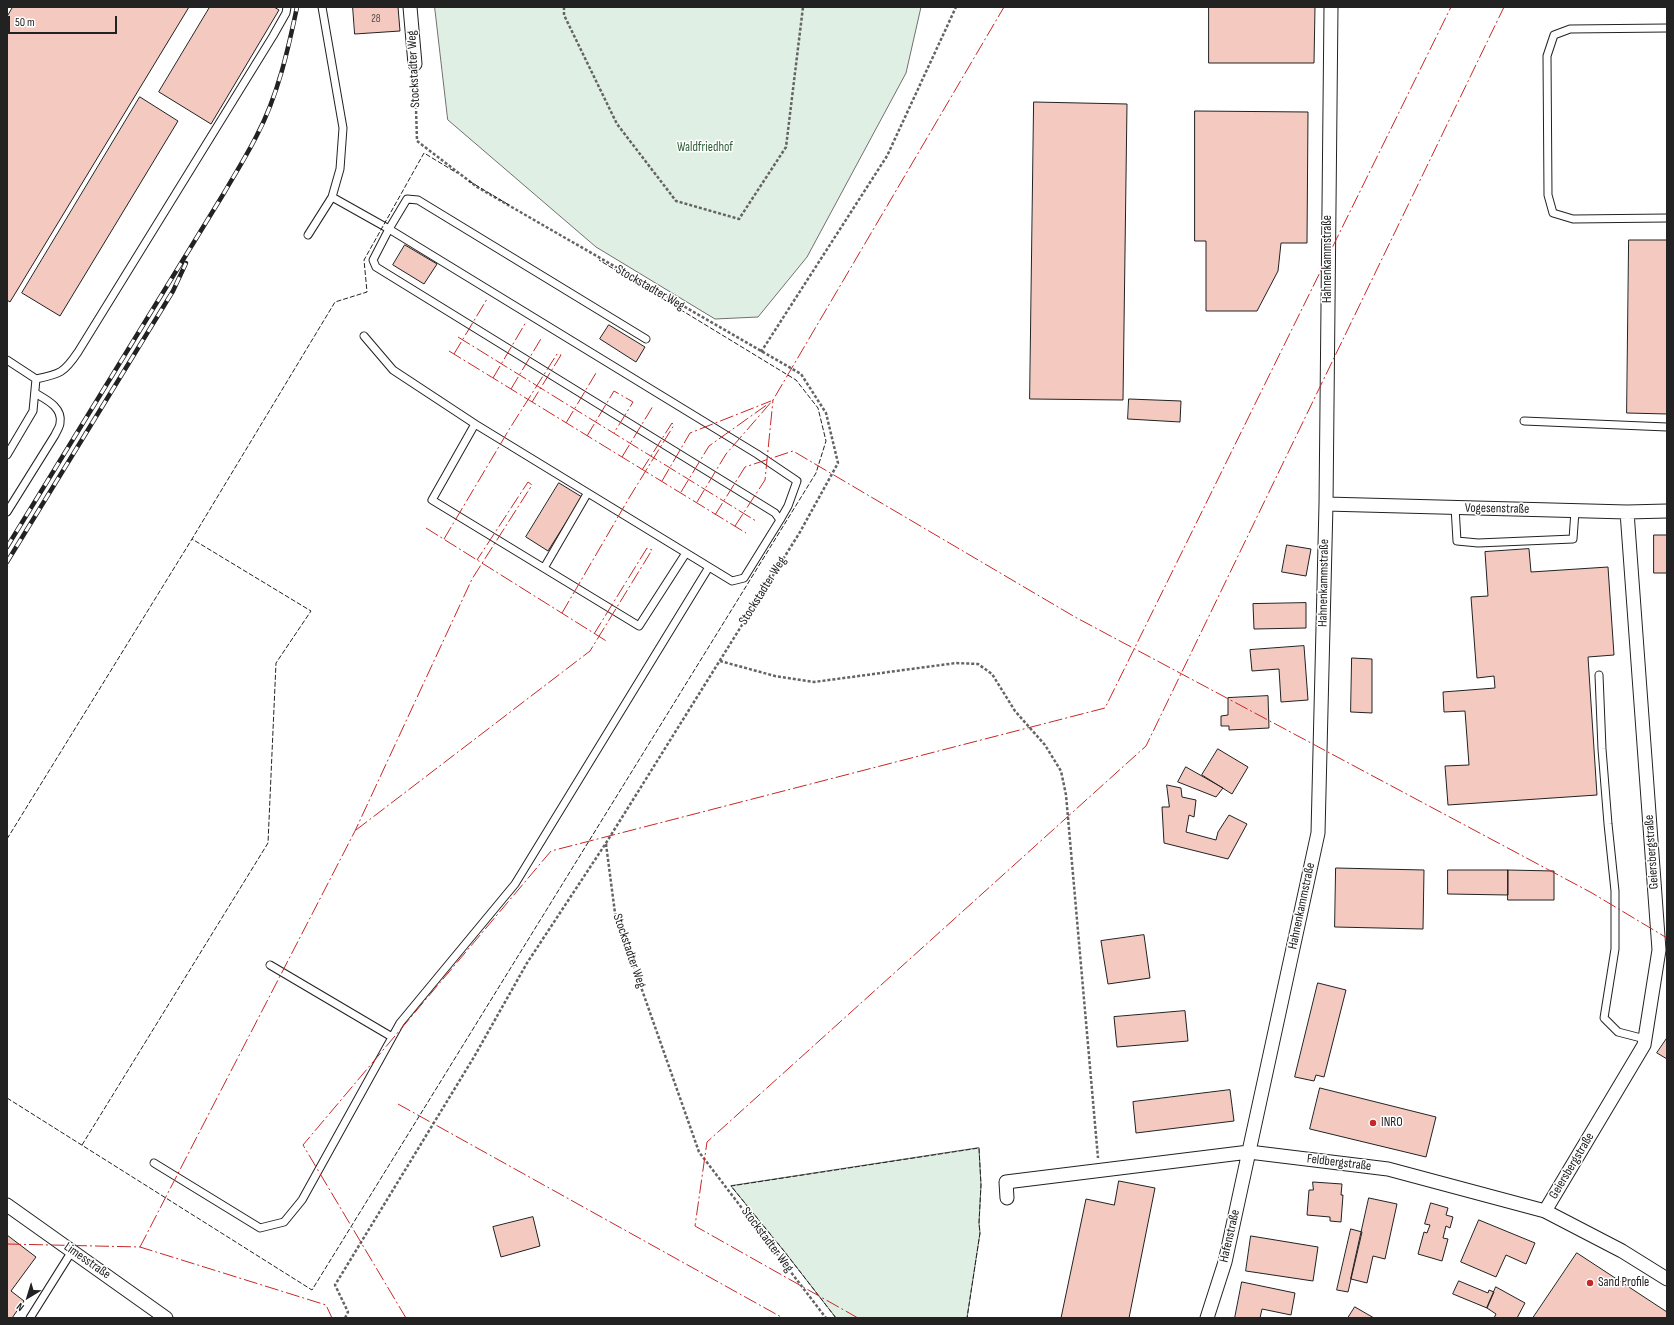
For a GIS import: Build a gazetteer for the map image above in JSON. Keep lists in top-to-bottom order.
{
  "streets": {
    "street": [
      "Stockstadter Weg",
      "Hahnenkammstraße",
      "Vogesenstraße",
      "Geiersbergstraße",
      "Feldbergstraße",
      "Hafenstraße",
      "Limesstraße"
    ]
  },
  "crossings": [
    ["Hahnenkammstraße", "Vogesenstraße"],
    ["Hahnenkammstraße", "Feldbergstraße"],
    ["Hahnenkammstraße", "Hafenstraße"],
    ["Vogesenstraße", "Geiersbergstraße"],
    ["Geiersbergstraße", "Feldbergstraße"],
    ["Feldbergstraße", "Hafenstraße"]
  ],
  "parks": ["Waldfriedhof"],
  "places": ["INRO", "Sand Profile"],
  "house_numbers": ["28"],
  "scale_bar": "50 m",
  "north": "bottom left"
}
